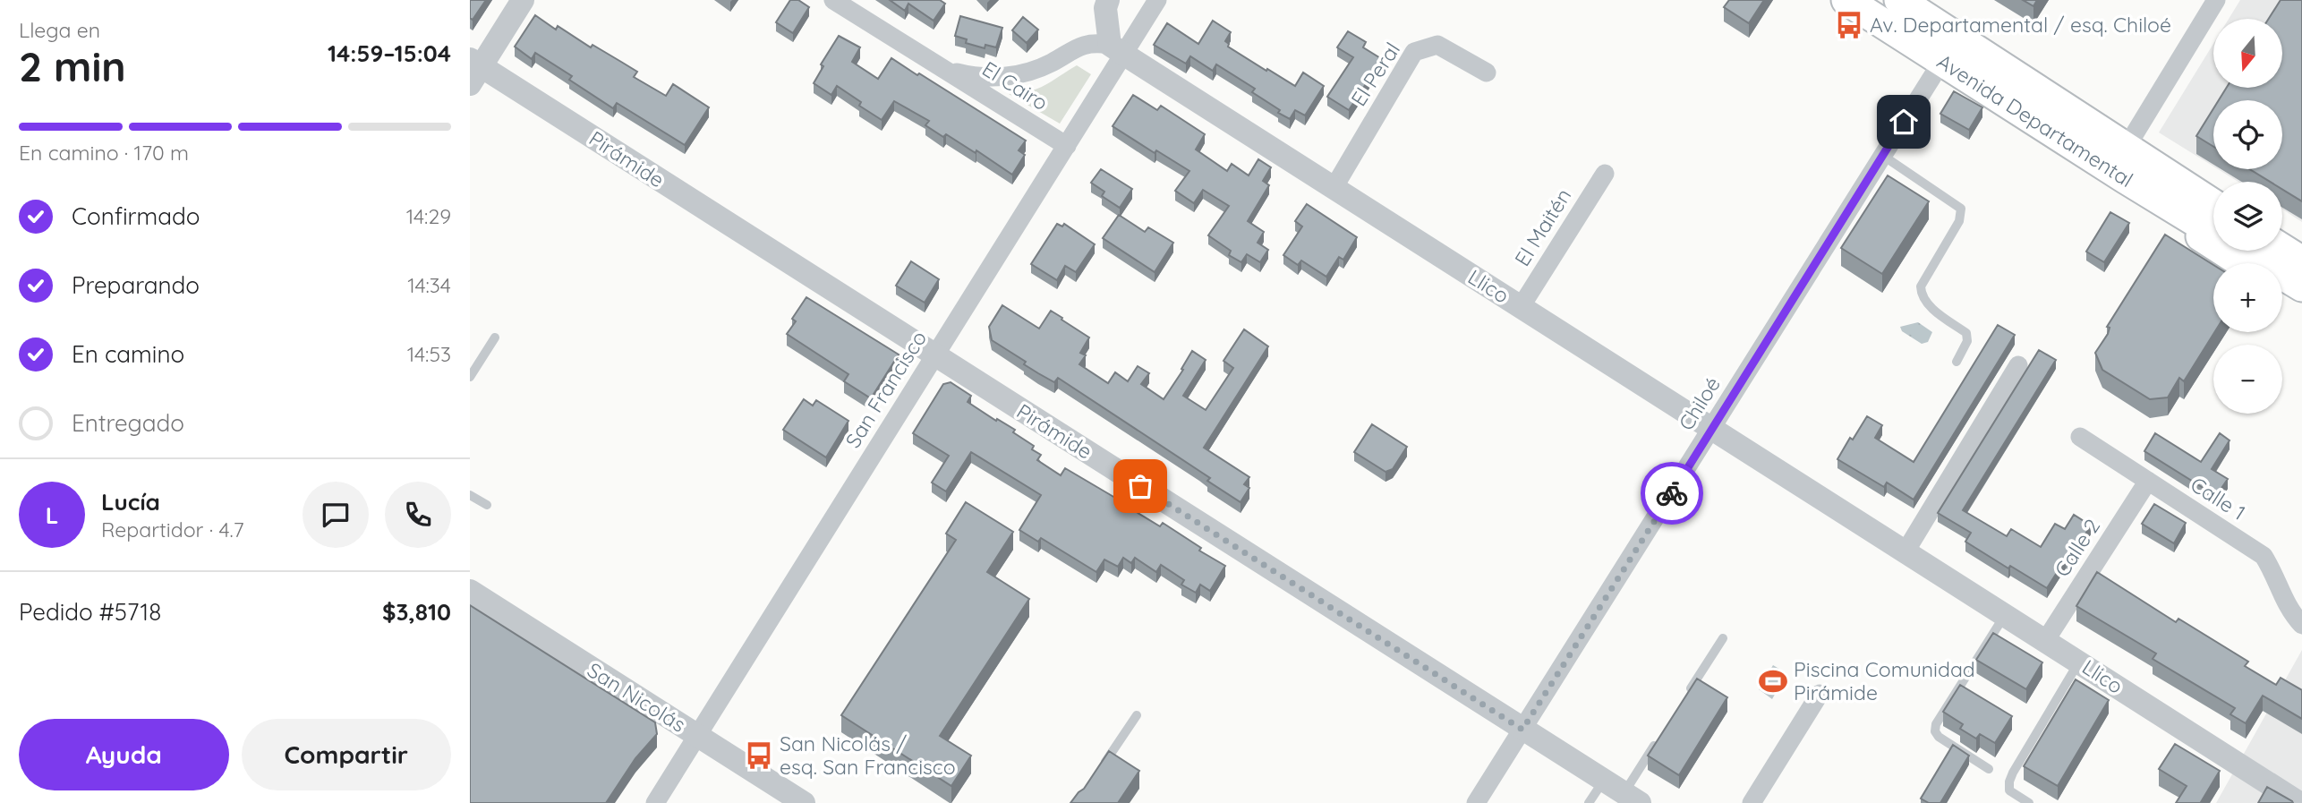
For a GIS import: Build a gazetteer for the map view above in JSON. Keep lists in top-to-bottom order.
{
  "streets": {
    "main road": ["Avenida Departamental"],
    "street": [
      "El Peral",
      "El Cairo",
      "Pirámide",
      "El Maitén",
      "Llico",
      "San Francisco",
      "Chiloé",
      "Calle 1",
      "Calle 2",
      "San Nicolás"
    ]
  },
  "crossings": [
    ["El Peral", "Llico"],
    ["El Cairo", "Llico"],
    ["El Cairo", "San Francisco"],
    ["Avenida Departamental", "Chiloé"],
    ["Pirámide", "San Francisco"],
    ["Pirámide", "Chiloé"],
    ["El Maitén", "Llico"],
    ["Llico", "San Francisco"],
    ["Llico", "Chiloé"],
    ["Llico", "Calle 2"],
    ["San Francisco", "San Nicolás"],
    ["Calle 1", "Calle 2"]
  ],
  "places": {
    "bus stop": ["Av. Departamental / esq. Chiloé", "San Nicolás / esq. San Francisco"],
    "sports": ["Piscina Comunidad Pirámide"]
  },
  "north": "bottom",
  "page": {
    "heading": ["2 min", "Llega en", "14:59–15:04"],
    "panel": [
      "Lucía",
      "Repartidor · 4.7",
      "Pedido #5718",
      "$3,810"
    ],
    "map_buttons": ["+", "−"],
    "bar": "En camino · 170 m",
    "list": [
      ["Confirmado", "14:29"],
      ["Preparando", "14:34"],
      ["En camino", "14:53"],
      "Entregado"
    ],
    "round": "L",
    "buttons": ["Ayuda", "Compartir"]
  }
}
